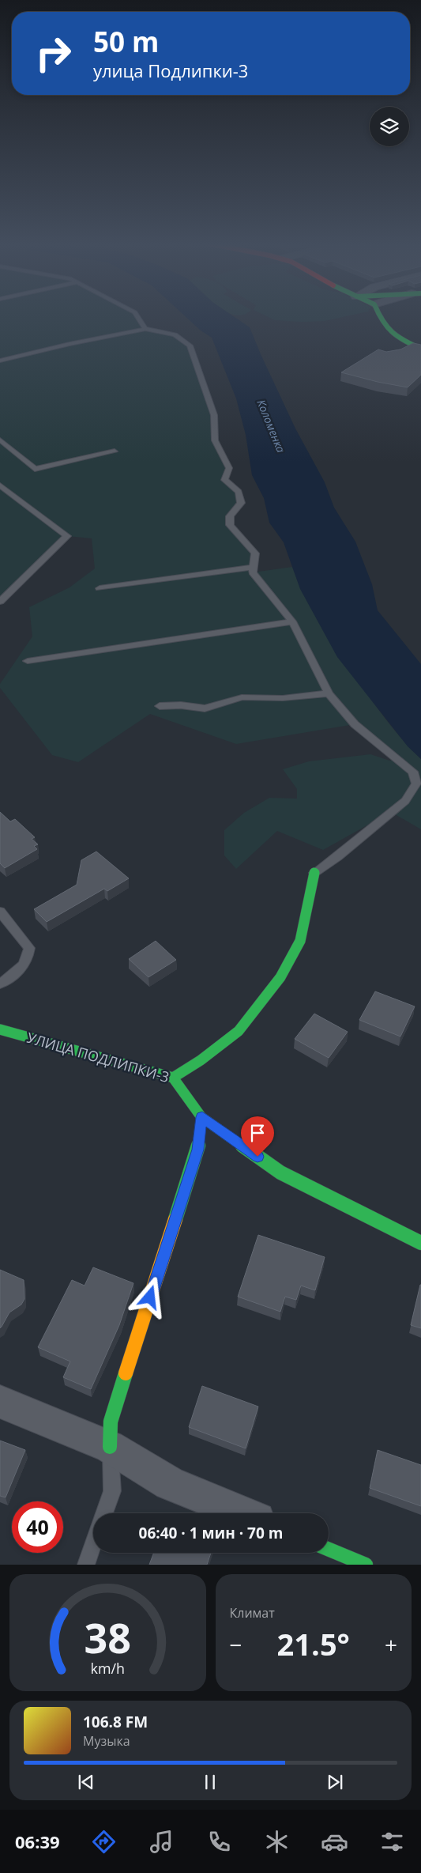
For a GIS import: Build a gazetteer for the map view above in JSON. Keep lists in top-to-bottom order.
{
  "streets": {
    "street": ["УЛИЦА ПОДЛИПКИ-3"]
  },
  "water": ["Коломенка"],
  "page": {
    "turn": ["50 m", "улица Подлипки-3"],
    "limit": "40",
    "trip": "06:40 · 1 мин · 70 m",
    "tile": "Климат",
    "heat": ["−", "21.5°", "+"],
    "song": ["106.8 FM", "Музыка"],
    "tabs": "06:39",
    "gauge": ["38", "km/h"]
  }
}
